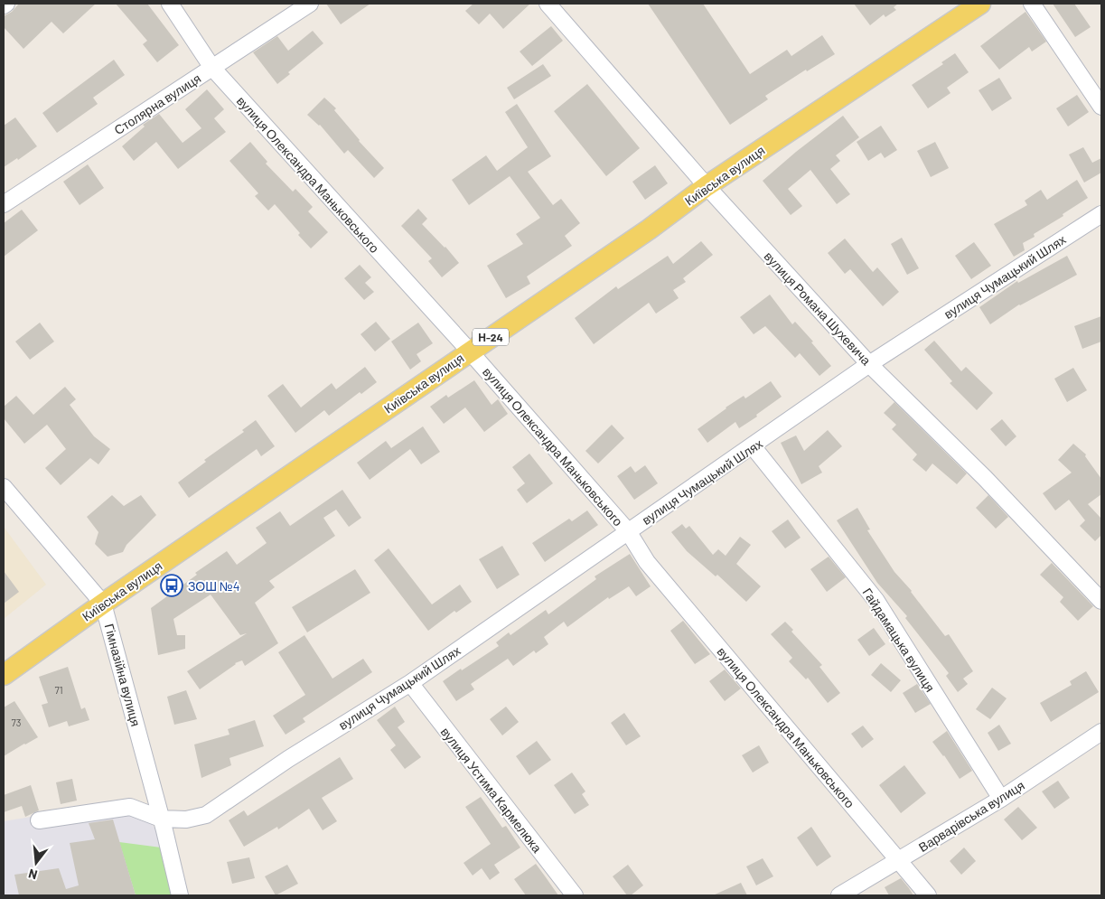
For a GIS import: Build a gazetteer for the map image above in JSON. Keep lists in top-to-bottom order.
{
  "streets": {
    "main road": ["Київська вулиця", "Н-24"],
    "street": [
      "Столярна вулиця",
      "вулиця Олександра Маньковського",
      "вулиця Чумацький Шлях",
      "вулиця Романа Шухевича",
      "Гайдамацька вулиця",
      "Гімназійна вулиця",
      "вулиця Устима Кармелюка",
      "Варварівська вулиця"
    ]
  },
  "crossings": [
    ["Столярна вулиця", "вулиця Олександра Маньковського"],
    ["вулиця Олександра Маньковського", "Київська вулиця"],
    ["вулиця Олександра Маньковського", "вулиця Чумацький Шлях"],
    ["вулиця Олександра Маньковського", "Варварівська вулиця"],
    ["Київська вулиця", "вулиця Романа Шухевича"],
    ["Київська вулиця", "Гімназійна вулиця"],
    ["вулиця Чумацький Шлях", "вулиця Романа Шухевича"],
    ["вулиця Чумацький Шлях", "Гайдамацька вулиця"],
    ["вулиця Чумацький Шлях", "Гімназійна вулиця"],
    ["вулиця Чумацький Шлях", "вулиця Устима Кармелюка"],
    ["Гайдамацька вулиця", "Варварівська вулиця"]
  ],
  "places": {
    "bus stop": ["ЗОШ №4"]
  },
  "house_numbers": ["71", "73"],
  "north": "bottom"
}
